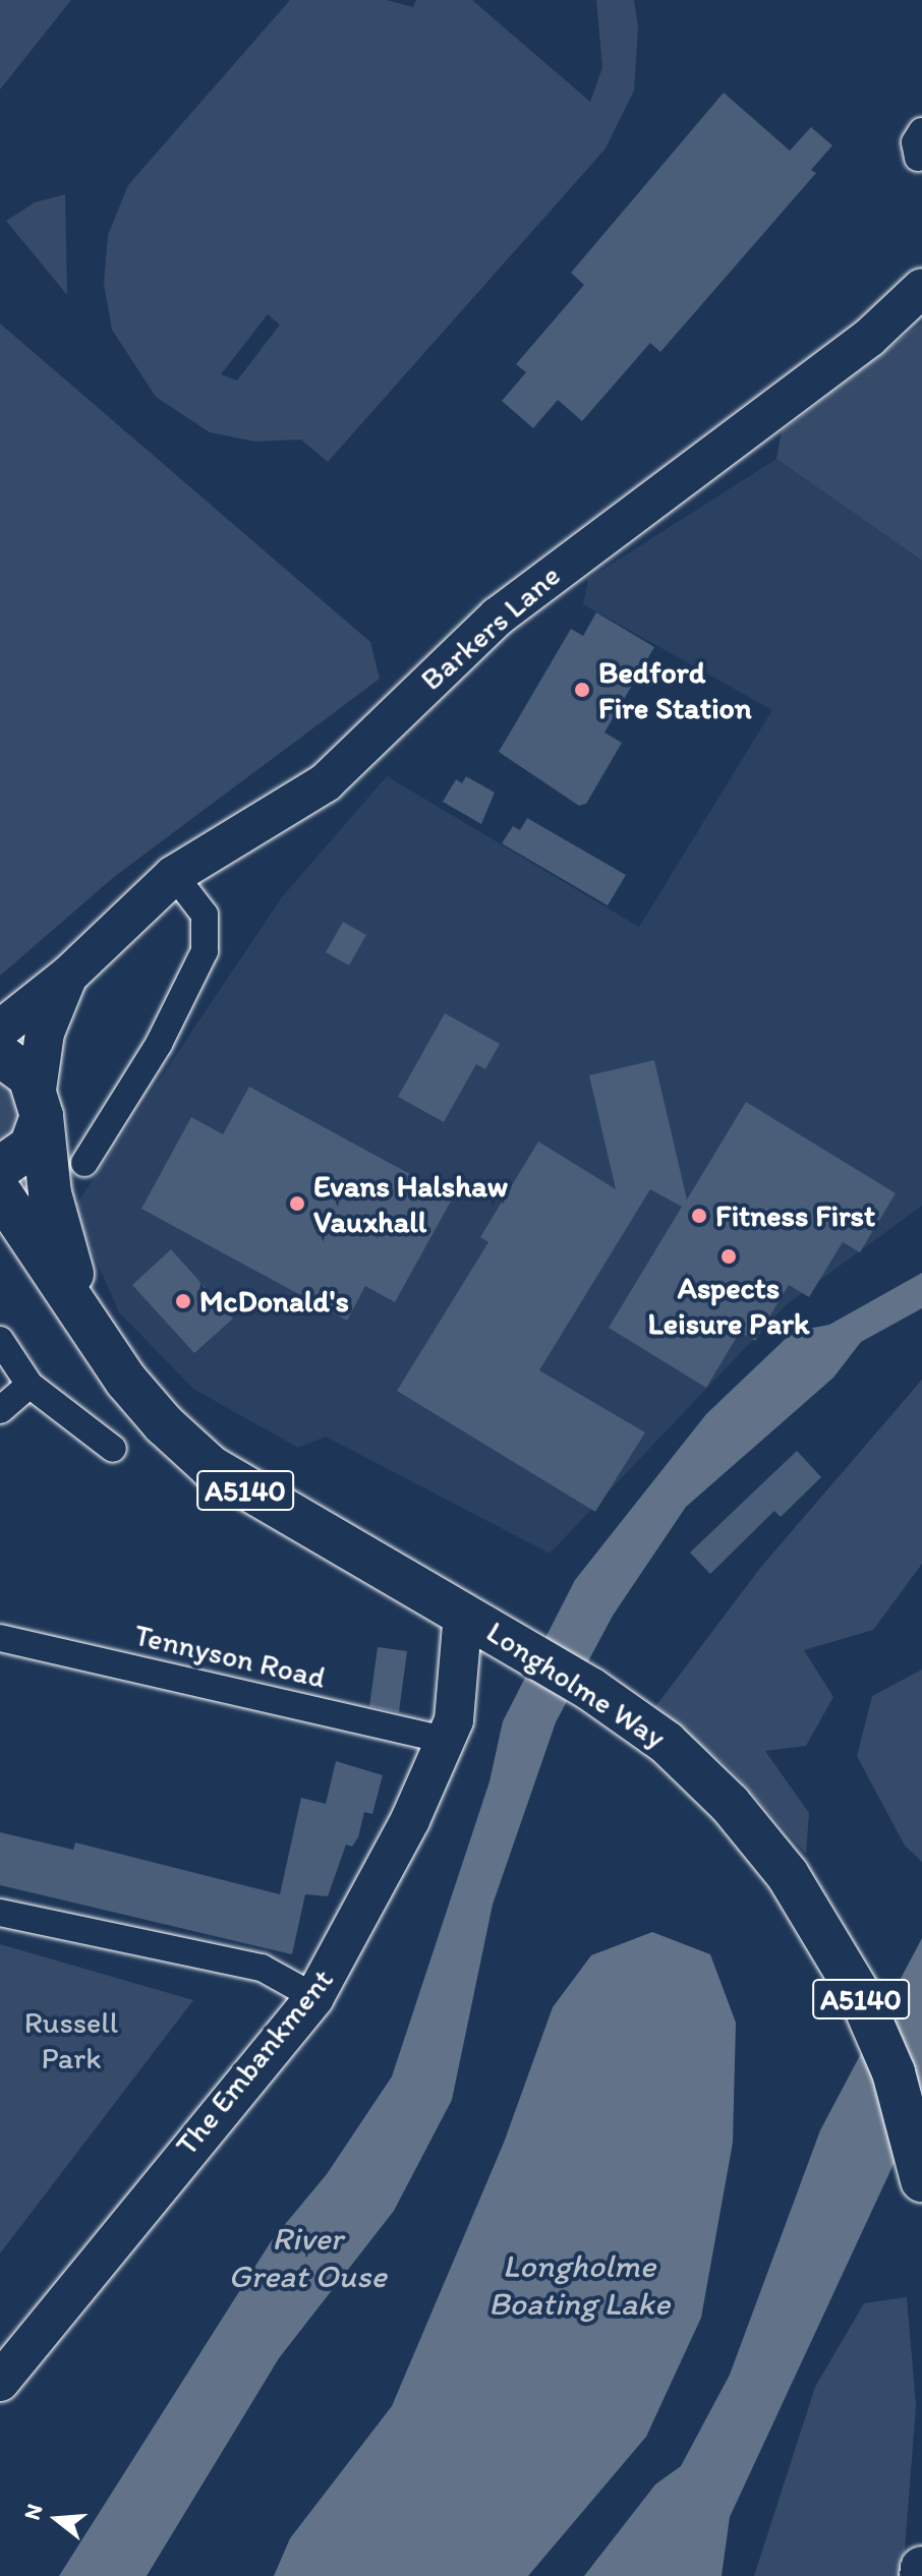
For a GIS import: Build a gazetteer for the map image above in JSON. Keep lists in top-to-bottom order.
{
  "streets": {
    "main road": ["A5140", "Longholme Way"],
    "street": ["Barkers Lane", "Tennyson Road", "The Embankment"]
  },
  "crossings": [
    ["Barkers Lane", "A5140"],
    ["A5140", "Longholme Way"],
    ["A5140", "The Embankment"],
    ["Tennyson Road", "The Embankment"],
    ["Longholme Way", "The Embankment"]
  ],
  "water": ["River Great Ouse", "Longholme Boating Lake"],
  "parks": ["Russell Park"],
  "places": [
    "Bedford Fire Station",
    "Evans Halshaw Vauxhall",
    "Fitness First",
    "Aspects Leisure Park",
    "McDonald's"
  ],
  "north": "left"
}
